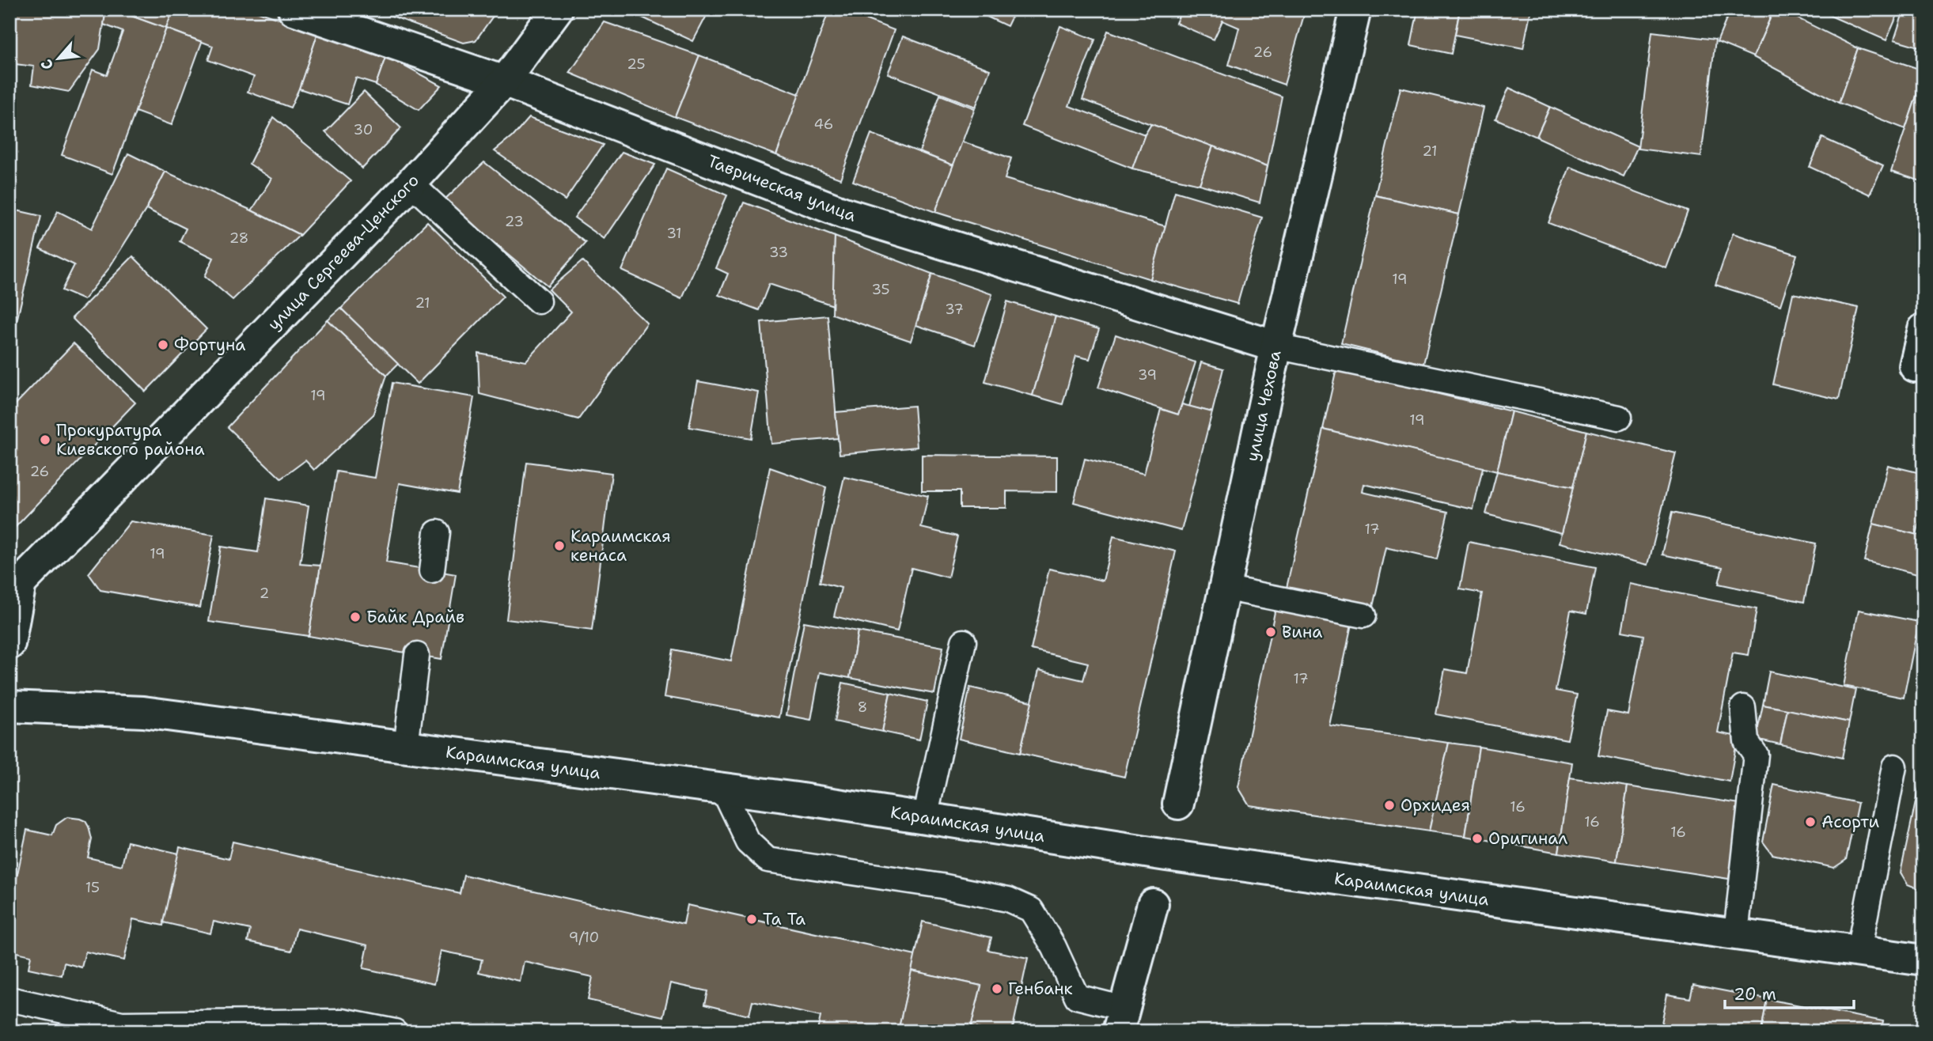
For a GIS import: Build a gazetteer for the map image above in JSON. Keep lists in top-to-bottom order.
{
  "streets": {
    "main road": [
      "Таврическая улица",
      "улица Сергеева-Ценского",
      "улица Чехова",
      "Караимская улица"
    ]
  },
  "crossings": [
    ["Таврическая улица", "улица Сергеева-Ценского"],
    ["Таврическая улица", "улица Чехова"]
  ],
  "places": [
    "Фортуна",
    "Прокуратура Киевского района",
    "Караимская кенаса",
    "Байк Драйв",
    "Вина",
    "Орхидея",
    "Асорти",
    "Оригинал",
    "Та Та",
    "Генбанк"
  ],
  "house_numbers": [
    "26",
    "25",
    "46",
    "30",
    "21",
    "23",
    "31",
    "28",
    "33",
    "19",
    "35",
    "21",
    "37",
    "39",
    "19",
    "19",
    "26",
    "17",
    "19",
    "2",
    "17",
    "8",
    "16",
    "16",
    "16",
    "15",
    "9/10"
  ],
  "scale_bar": "20 m",
  "north": "bottom left"
}
